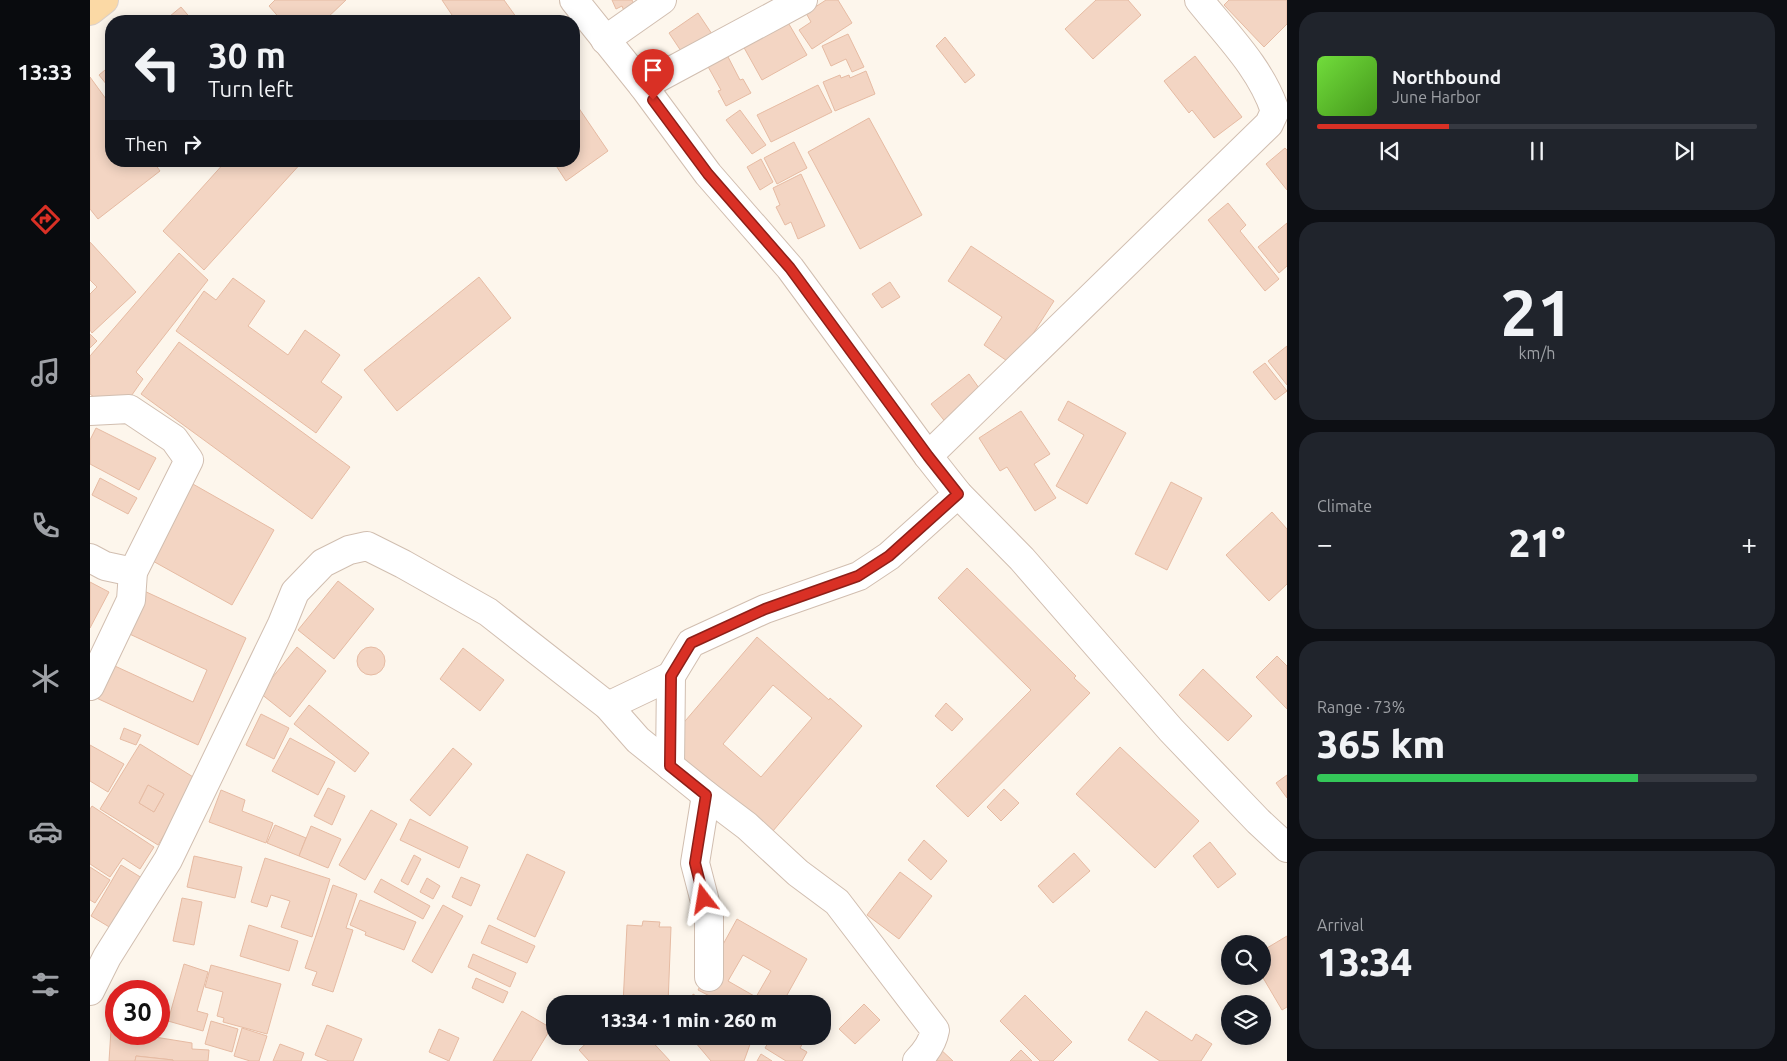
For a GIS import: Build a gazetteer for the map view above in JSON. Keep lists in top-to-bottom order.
{
  "page": {
    "tabs": "13:33",
    "turn": ["30 m", "Turn left"],
    "song": ["Northbound", "June Harbor"],
    "then": "Then",
    "tile": [
      ["21", "km/h"],
      "Climate",
      ["Range · 73%", "365 km"],
      ["Arrival", "13:34"]
    ],
    "heat": ["−", "21°", "+"],
    "limit": "30",
    "trip": "13:34 · 1 min · 260 m"
  }
}
